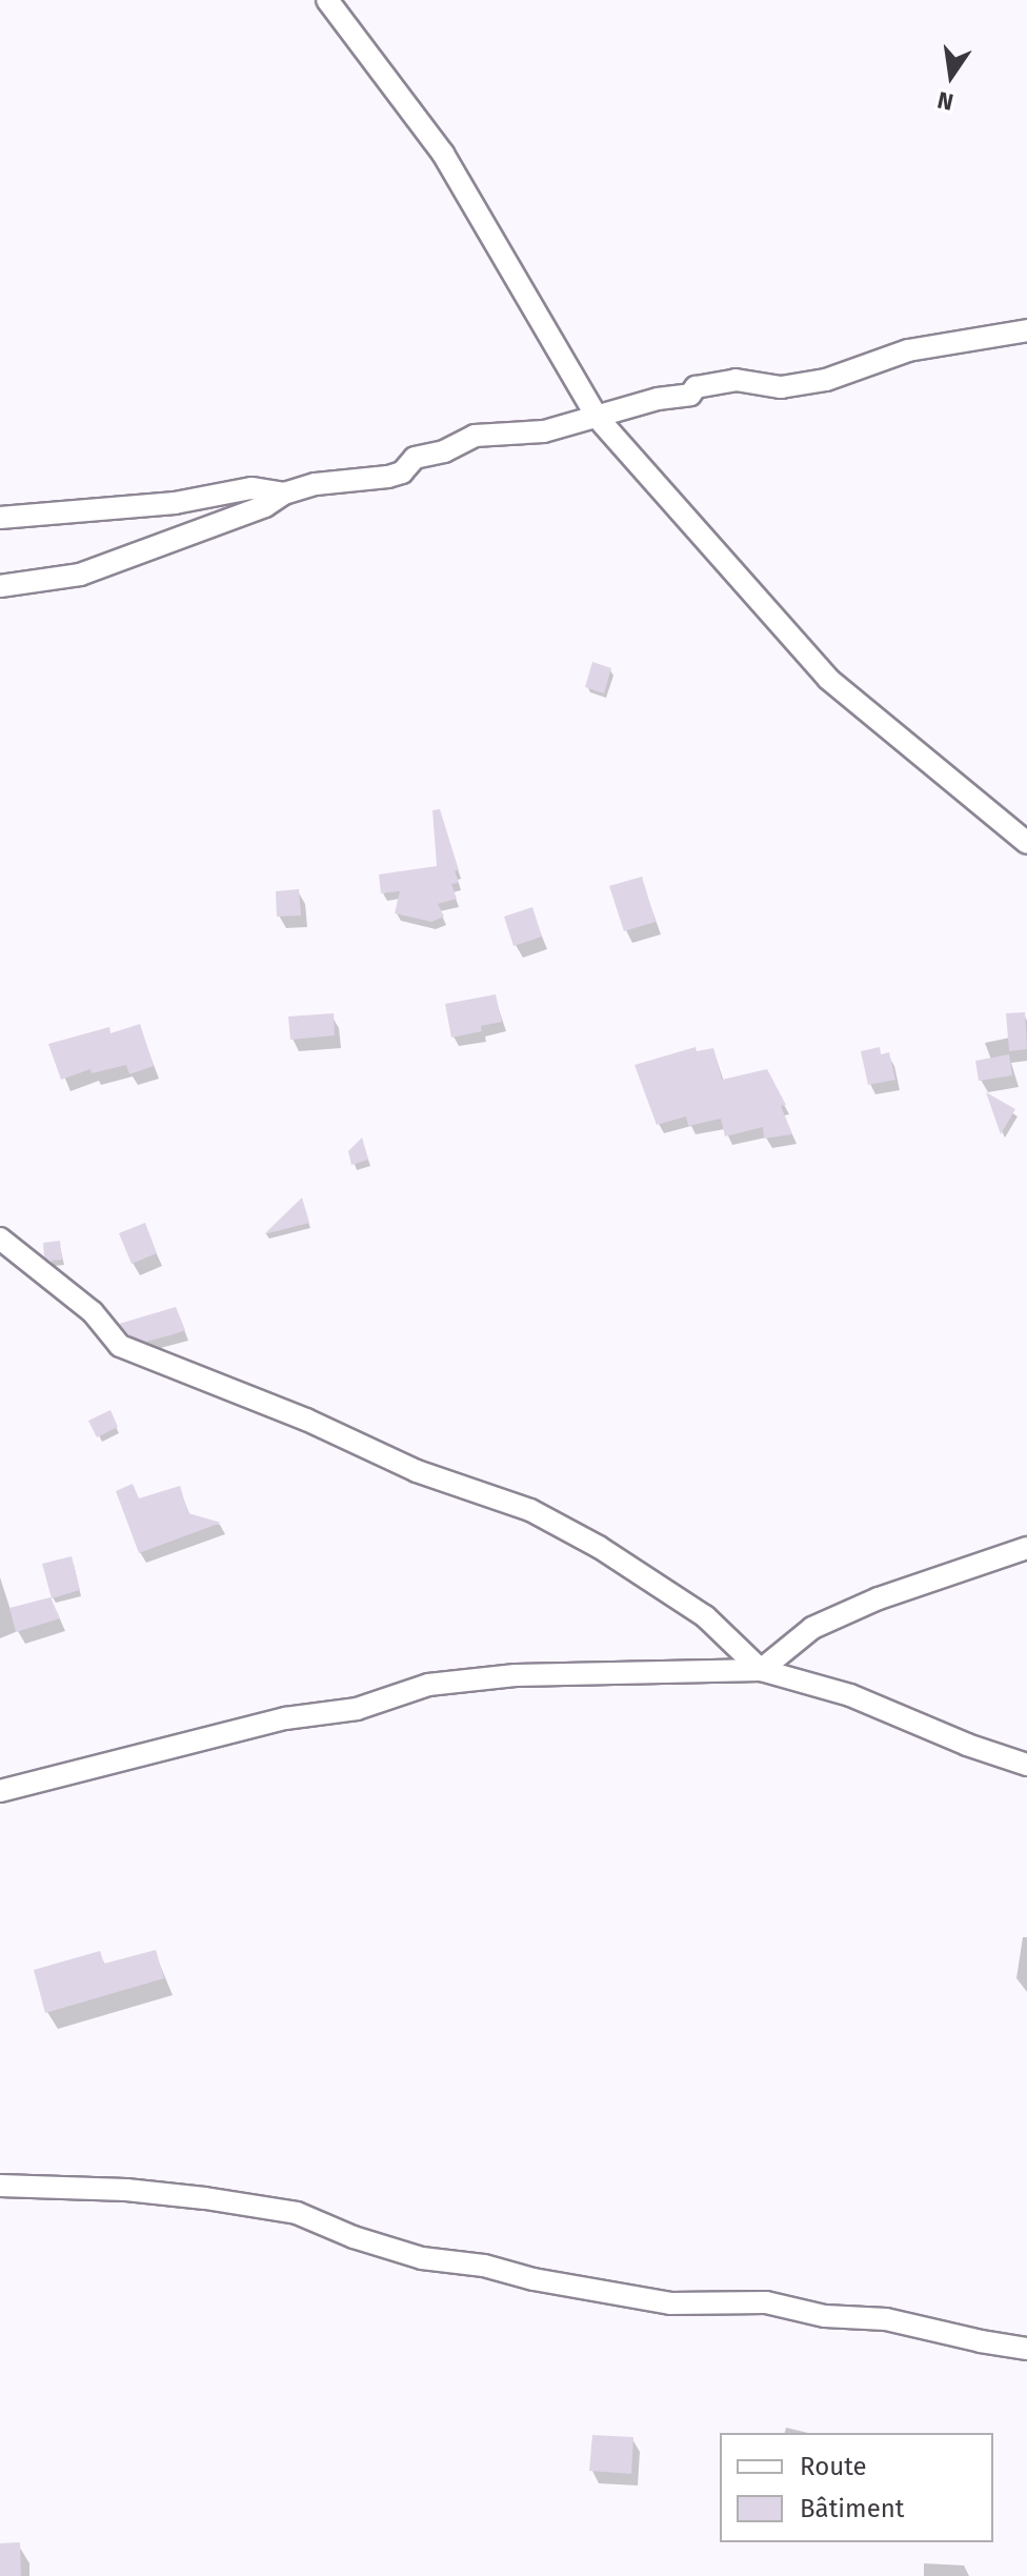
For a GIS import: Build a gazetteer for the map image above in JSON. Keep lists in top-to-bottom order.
{
  "legend": ["Route", "Bâtiment"],
  "north": "bottom"
}
